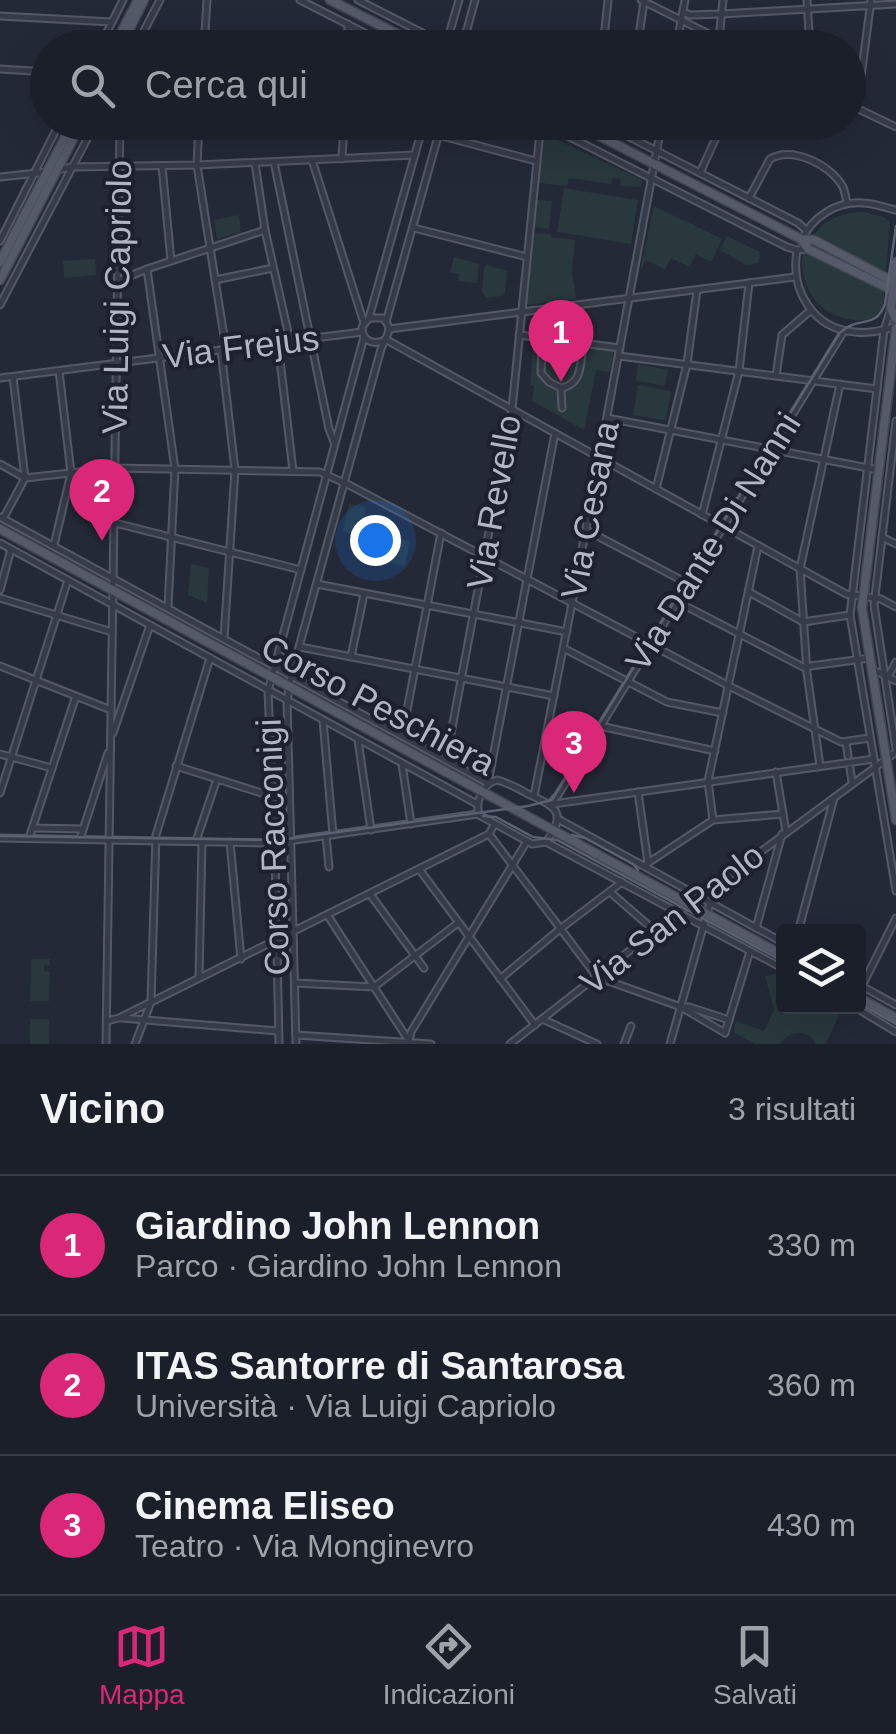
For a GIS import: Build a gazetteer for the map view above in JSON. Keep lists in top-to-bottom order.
{
  "streets": {
    "main road": ["Corso Peschiera"],
    "street": [
      "Via Luigi Capriolo",
      "Via Frejus",
      "Via Revello",
      "Via Cesana",
      "Via Dante Di Nanni",
      "Corso Racconigi",
      "Via San Paolo"
    ]
  },
  "crossings": [
    ["Via Luigi Capriolo", "Via Frejus"],
    ["Via Luigi Capriolo", "Corso Peschiera"],
    ["Via Frejus", "Corso Racconigi"],
    ["Via Revello", "Corso Peschiera"],
    ["Corso Peschiera", "Corso Racconigi"],
    ["Corso Peschiera", "Via San Paolo"]
  ],
  "page": {
    "search": "Cerca qui",
    "pins": ["1", "2", "3"],
    "heading": ["Vicino", "3 risultati"],
    "list": [
      {
        "mark": "1",
        "name": "Giardino John Lennon",
        "note": "Parco · Giardino John Lennon",
        "value": "330 m"
      },
      {
        "mark": "2",
        "name": "ITAS Santorre di Santarosa",
        "note": "Università · Via Luigi Capriolo",
        "value": "360 m"
      },
      {
        "mark": "3",
        "name": "Cinema Eliseo",
        "note": "Teatro · Via Monginevro",
        "value": "430 m"
      }
    ],
    "nav": ["Mappa", "Indicazioni", "Salvati"]
  }
}
